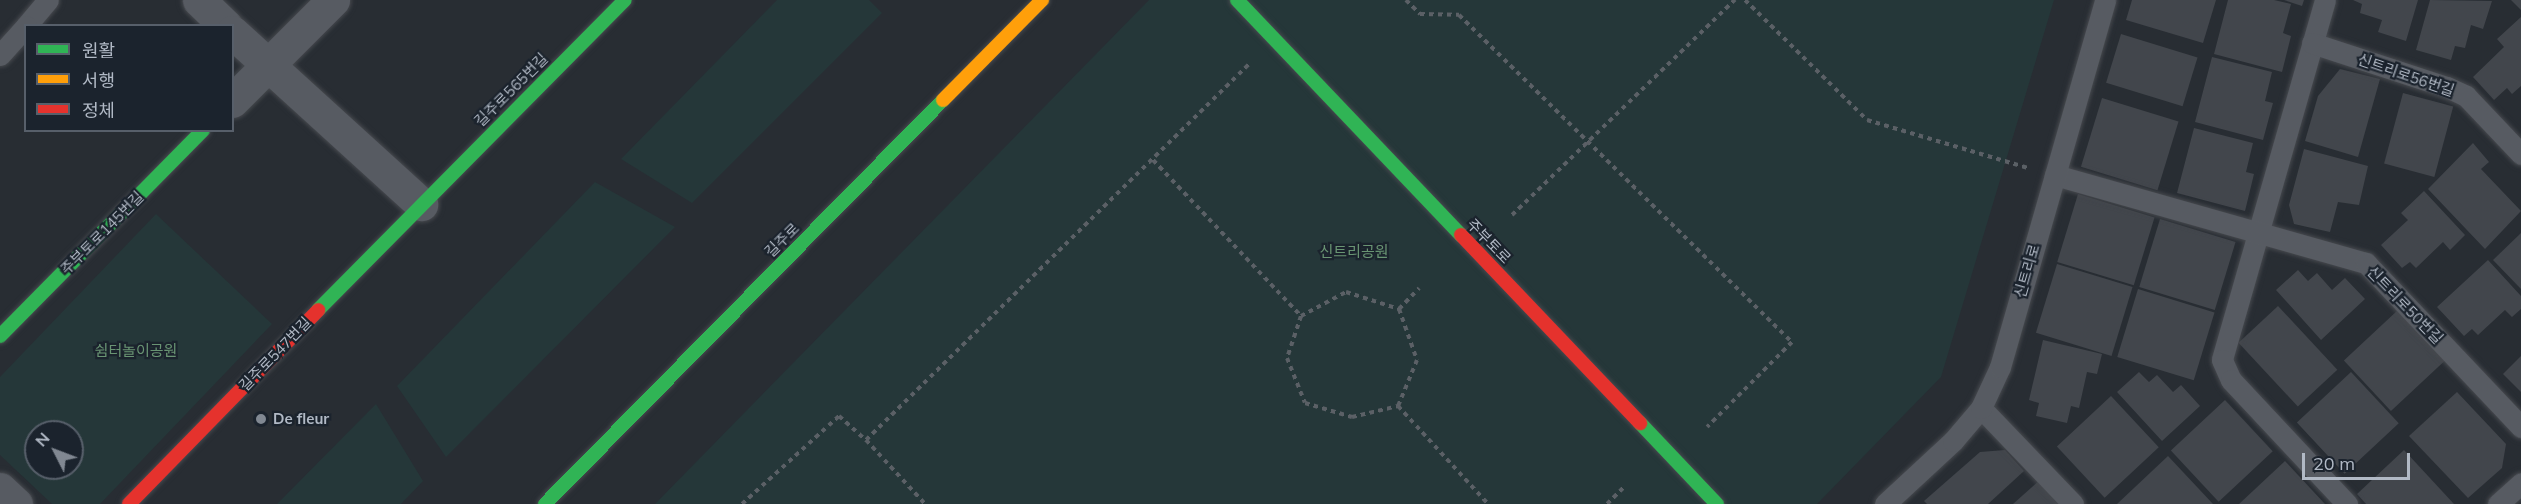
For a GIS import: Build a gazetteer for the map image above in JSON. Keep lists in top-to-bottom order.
{
  "streets": {
    "main road": [
      "길주로565번길",
      "주부토로145번길",
      "길주로",
      "주부토로",
      "길주로547번길"
    ],
    "lane": ["신트리로56번길", "신트리로", "신트리로50번길"]
  },
  "crossings": [
    ["길주로565번길", "길주로547번길"],
    ["신트리로", "신트리로50번길"]
  ],
  "parks": ["신트리공원", "쉼터놀이공원"],
  "places": ["De fleur"],
  "legend": ["원활", "서행", "정체"],
  "scale_bar": "20 m",
  "north": "top left"
}
